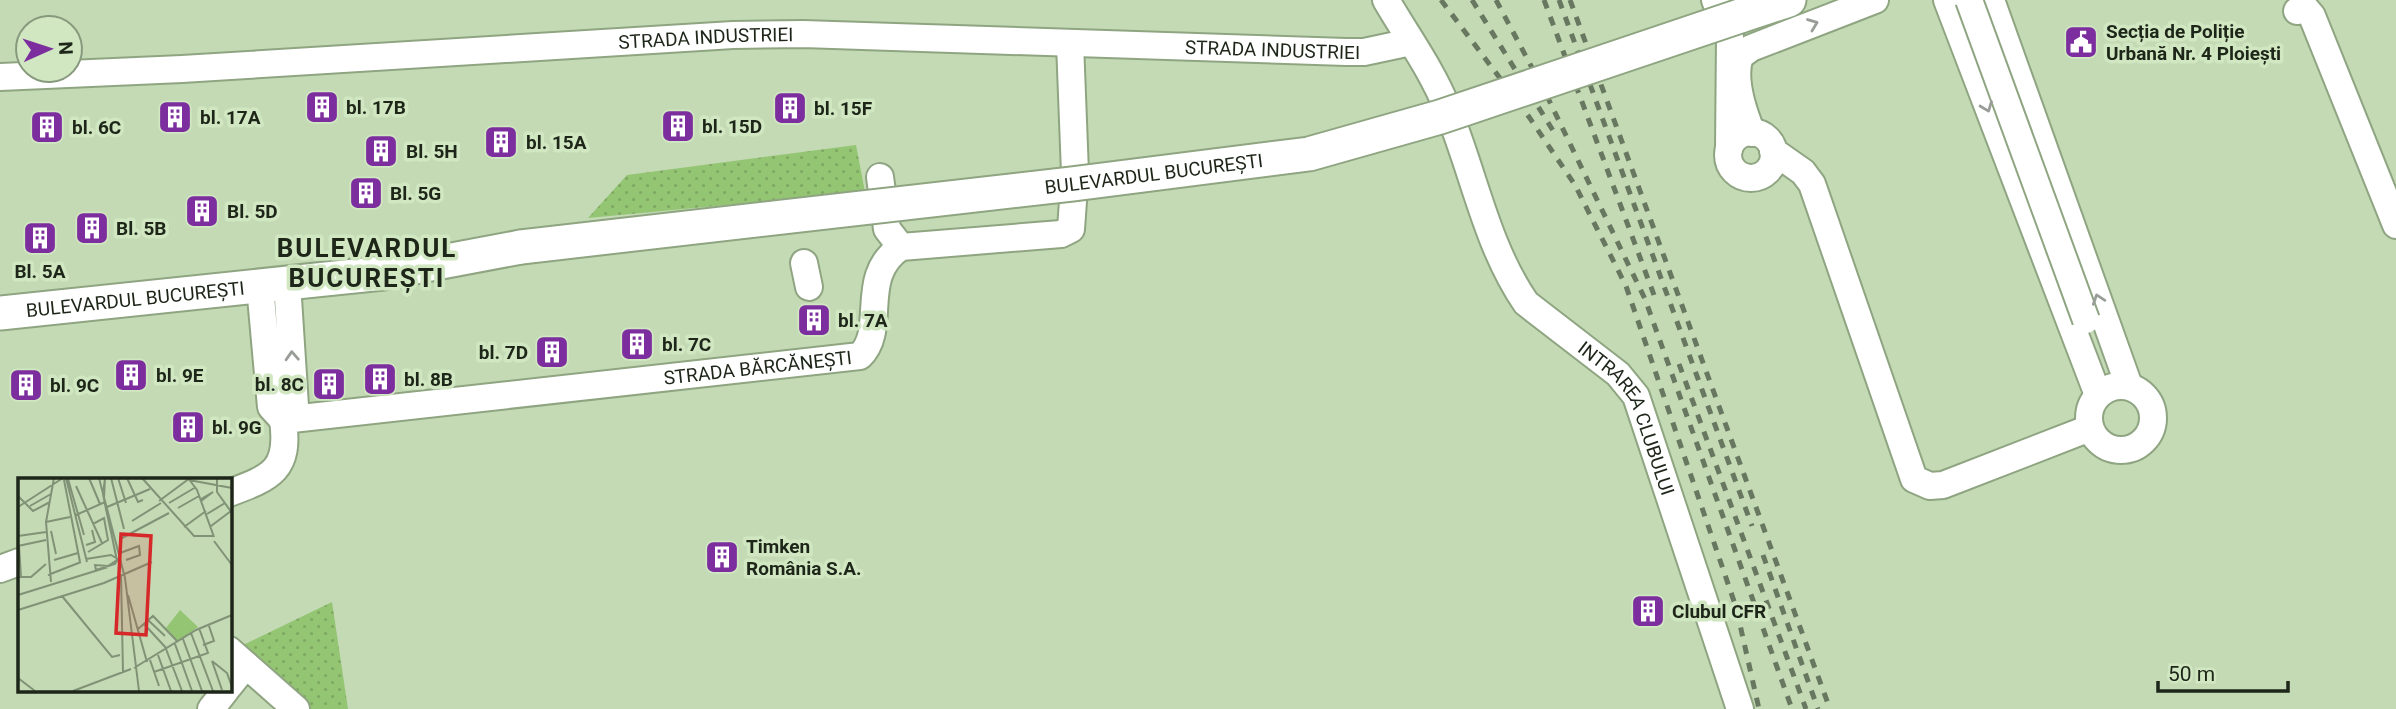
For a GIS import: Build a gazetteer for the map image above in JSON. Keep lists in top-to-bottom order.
{
  "streets": {
    "main road": ["BULEVARDUL BUCUREȘTI"],
    "street": ["STRADA INDUSTRIEI", "STRADA BĂRCĂNEȘTI", "INTRAREA CLUBULUI"]
  },
  "crossings": [
    ["STRADA INDUSTRIEI", "INTRAREA CLUBULUI"]
  ],
  "districts": ["BULEVARDUL BUCUREȘTI"],
  "places": {
    "public building": ["Secția de Poliție Urbană Nr. 4 Ploiești"],
    "building": [
      "bl. 17B",
      "bl. 15F",
      "bl. 17A",
      "bl. 15D",
      "bl. 6C",
      "bl. 15A",
      "Bl. 5H",
      "Bl. 5G",
      "Bl. 5D",
      "Bl. 5B",
      "Bl. 5A",
      "bl. 7A",
      "bl. 7C",
      "bl. 7D",
      "bl. 9E",
      "bl. 8B",
      "bl. 8C",
      "bl. 9C",
      "bl. 9G",
      "Timken România S.A.",
      "Clubul CFR"
    ]
  },
  "scale_bar": "50 m",
  "north": "right"
}
